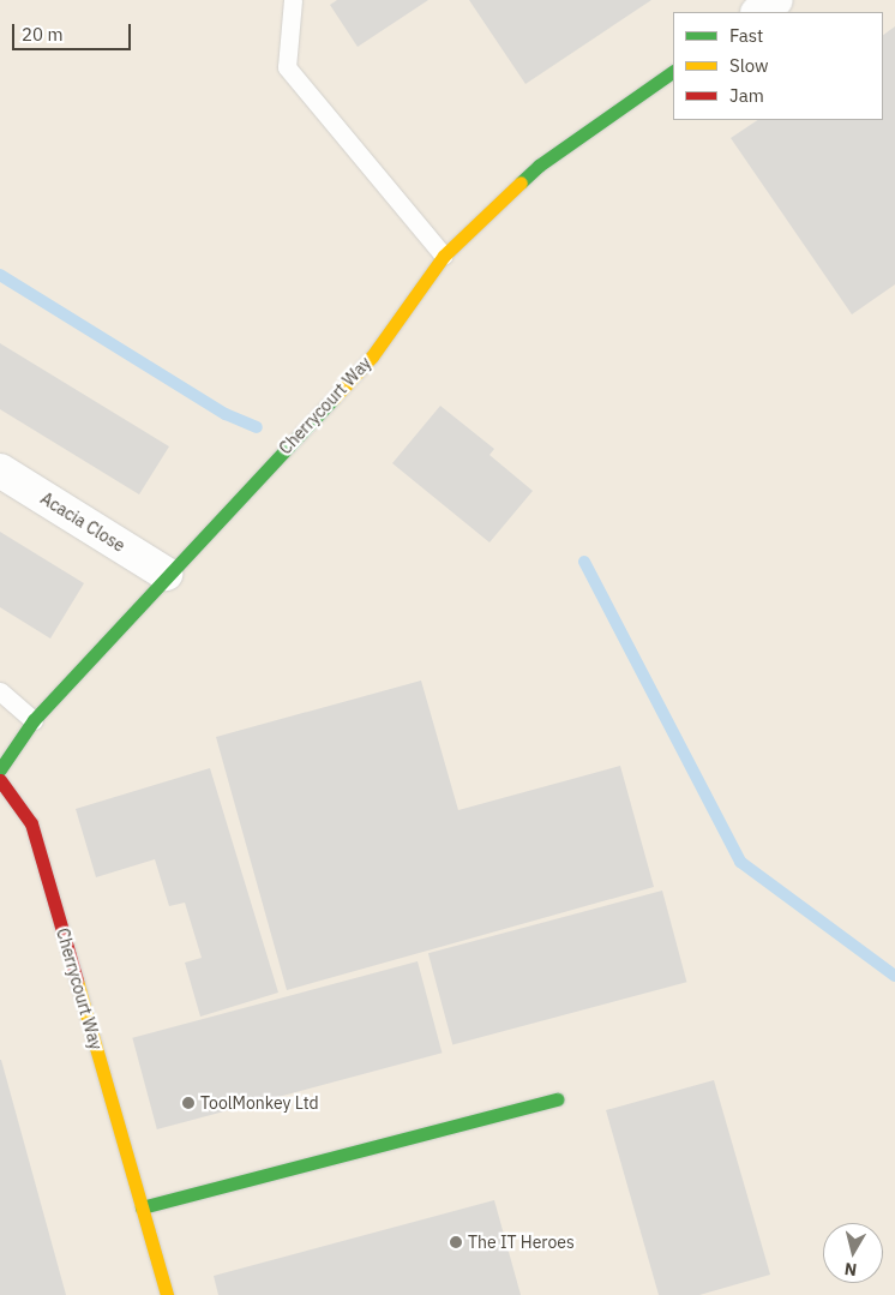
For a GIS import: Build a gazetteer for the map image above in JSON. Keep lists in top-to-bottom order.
{
  "streets": {
    "street": ["Cherrycourt Way", "Acacia Close"]
  },
  "crossings": [
    ["Cherrycourt Way", "Acacia Close"]
  ],
  "places": ["ToolMonkey Ltd", "The IT Heroes"],
  "legend": ["Fast", "Slow", "Jam"],
  "scale_bar": "20 m",
  "north": "bottom"
}
